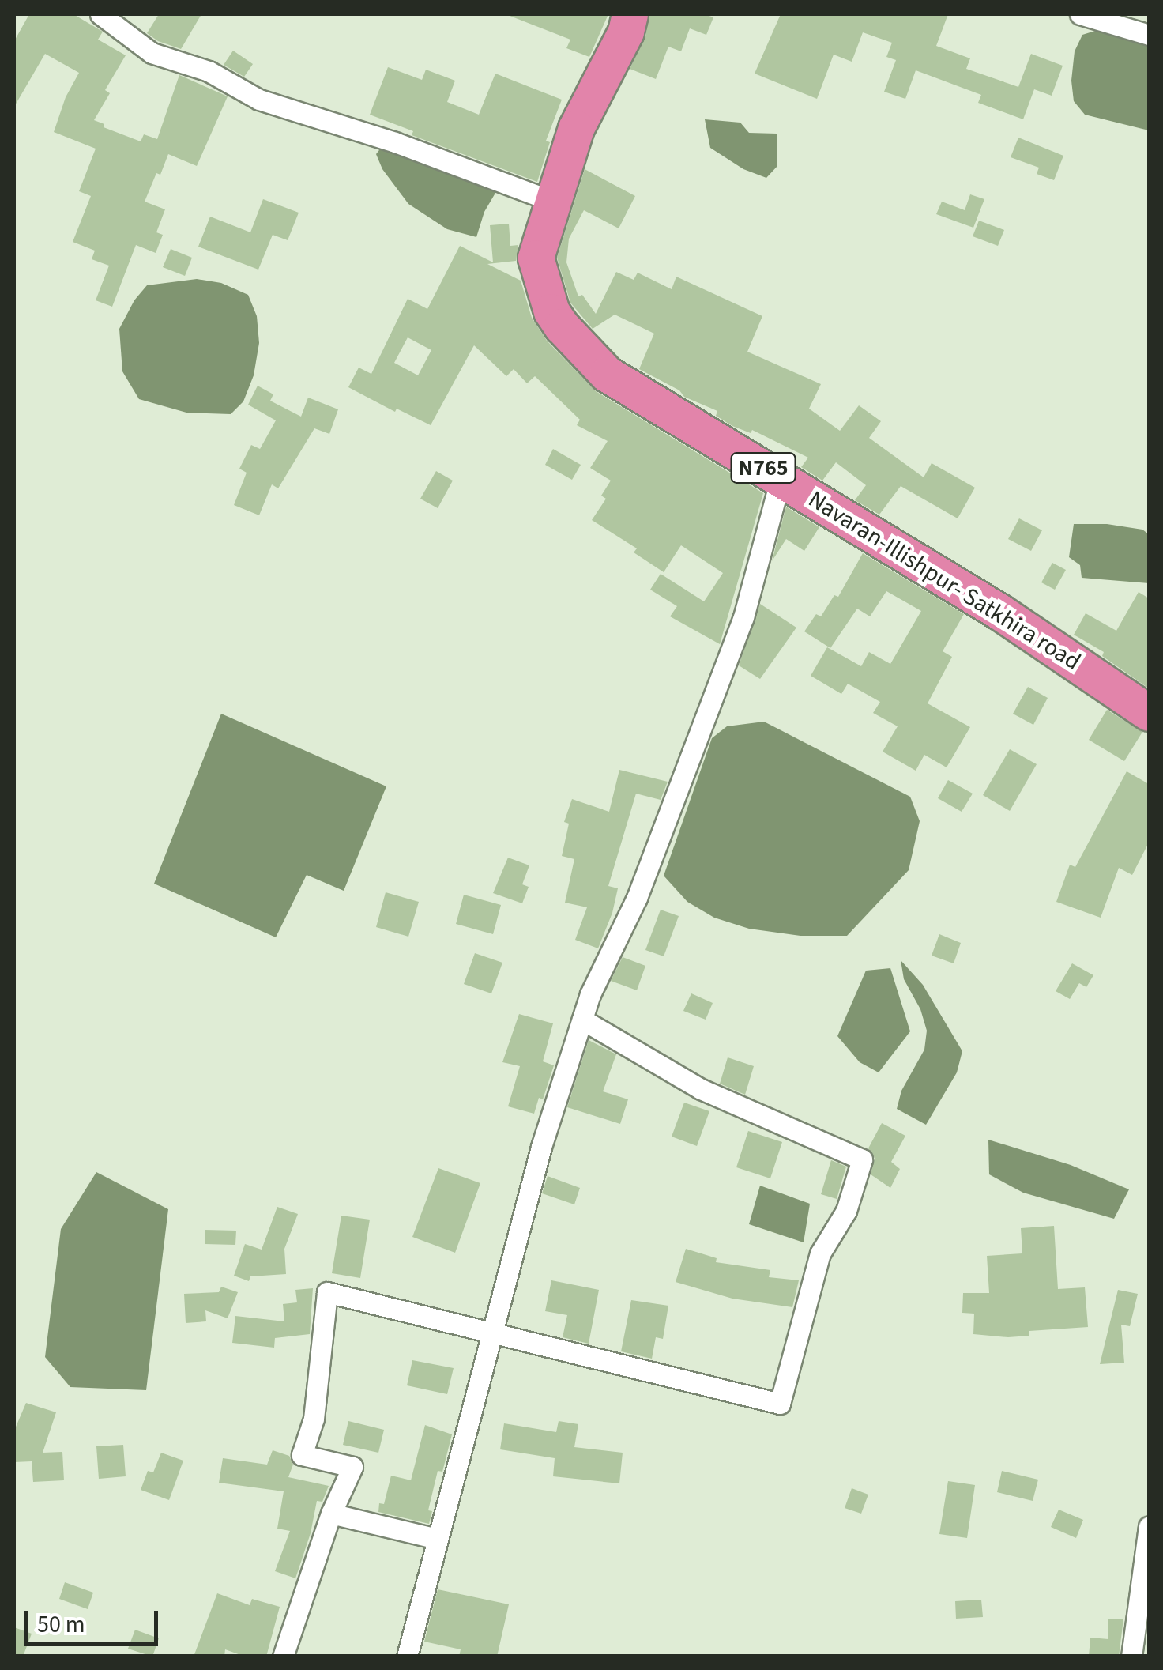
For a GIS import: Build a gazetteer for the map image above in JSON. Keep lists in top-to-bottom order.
{
  "streets": {
    "highway": ["N765", "Navaran-Illishpur- Satkhira road"]
  },
  "scale_bar": "50 m"
}
